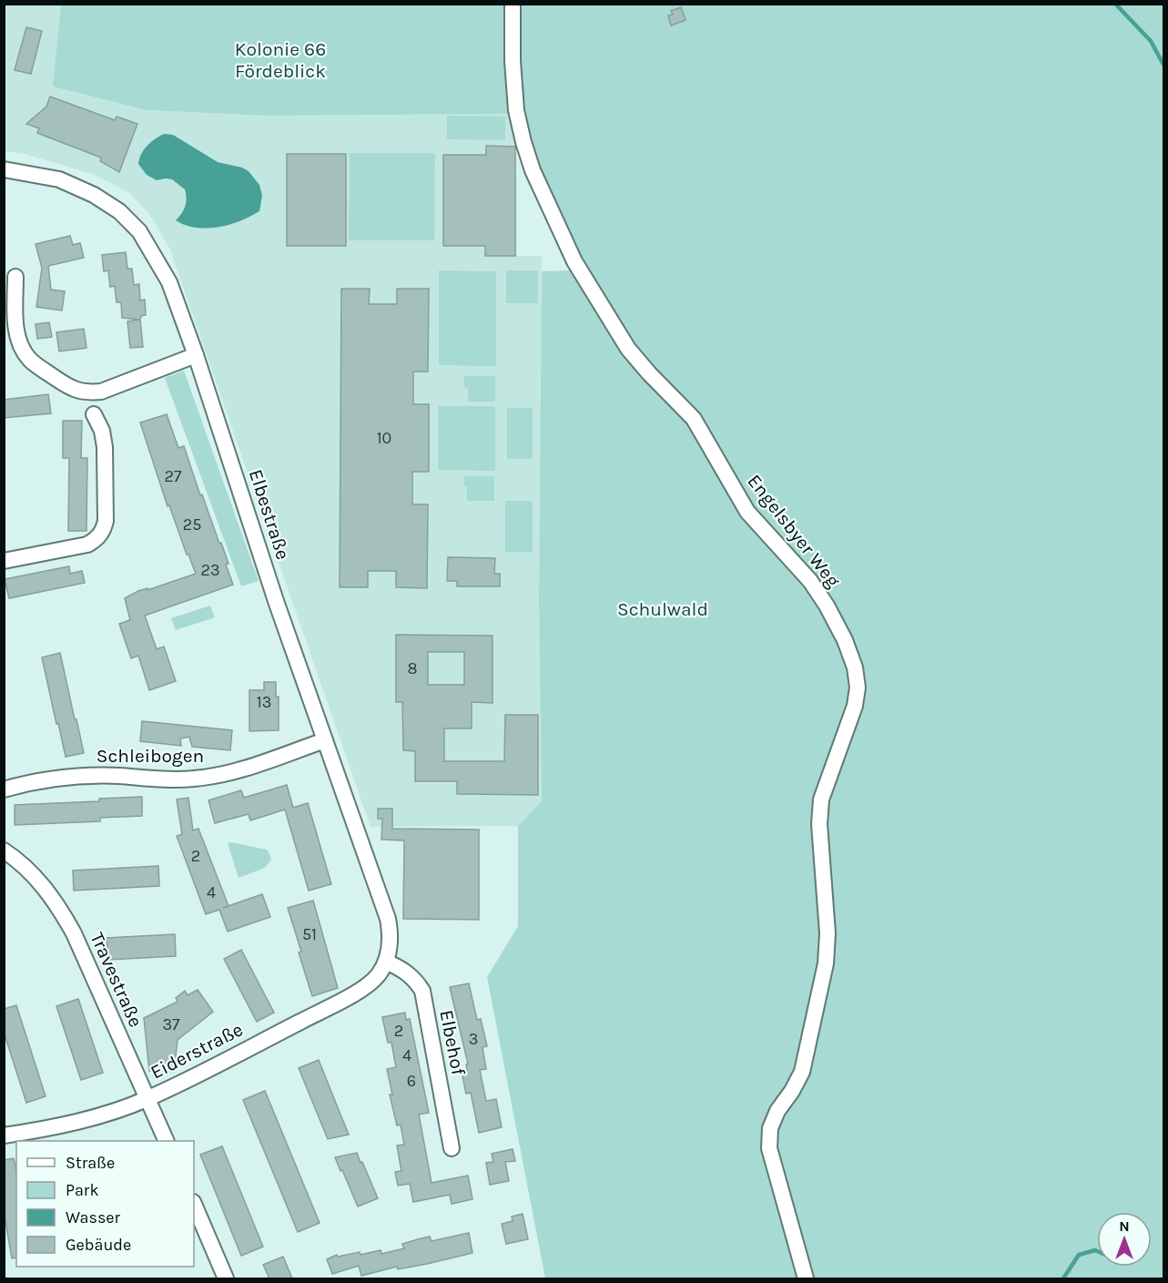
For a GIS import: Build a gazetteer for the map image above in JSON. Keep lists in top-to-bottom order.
{
  "streets": {
    "street": [
      "Elbestraße",
      "Engelsbyer Weg",
      "Schleibogen",
      "Travestraße",
      "Elbehof",
      "Eiderstraße"
    ]
  },
  "crossings": [
    ["Elbestraße", "Schleibogen"],
    ["Elbestraße", "Elbehof"],
    ["Elbestraße", "Eiderstraße"],
    ["Travestraße", "Eiderstraße"],
    ["Elbehof", "Eiderstraße"]
  ],
  "parks": ["Kolonie 66 Fördeblick", "Schulwald"],
  "house_numbers": [
    "10",
    "27",
    "25",
    "23",
    "8",
    "13",
    "2",
    "4",
    "51",
    "37",
    "2",
    "3",
    "4",
    "6"
  ],
  "legend": [
    "Straße",
    "Park",
    "Wasser",
    "Gebäude"
  ],
  "north": "top"
}
